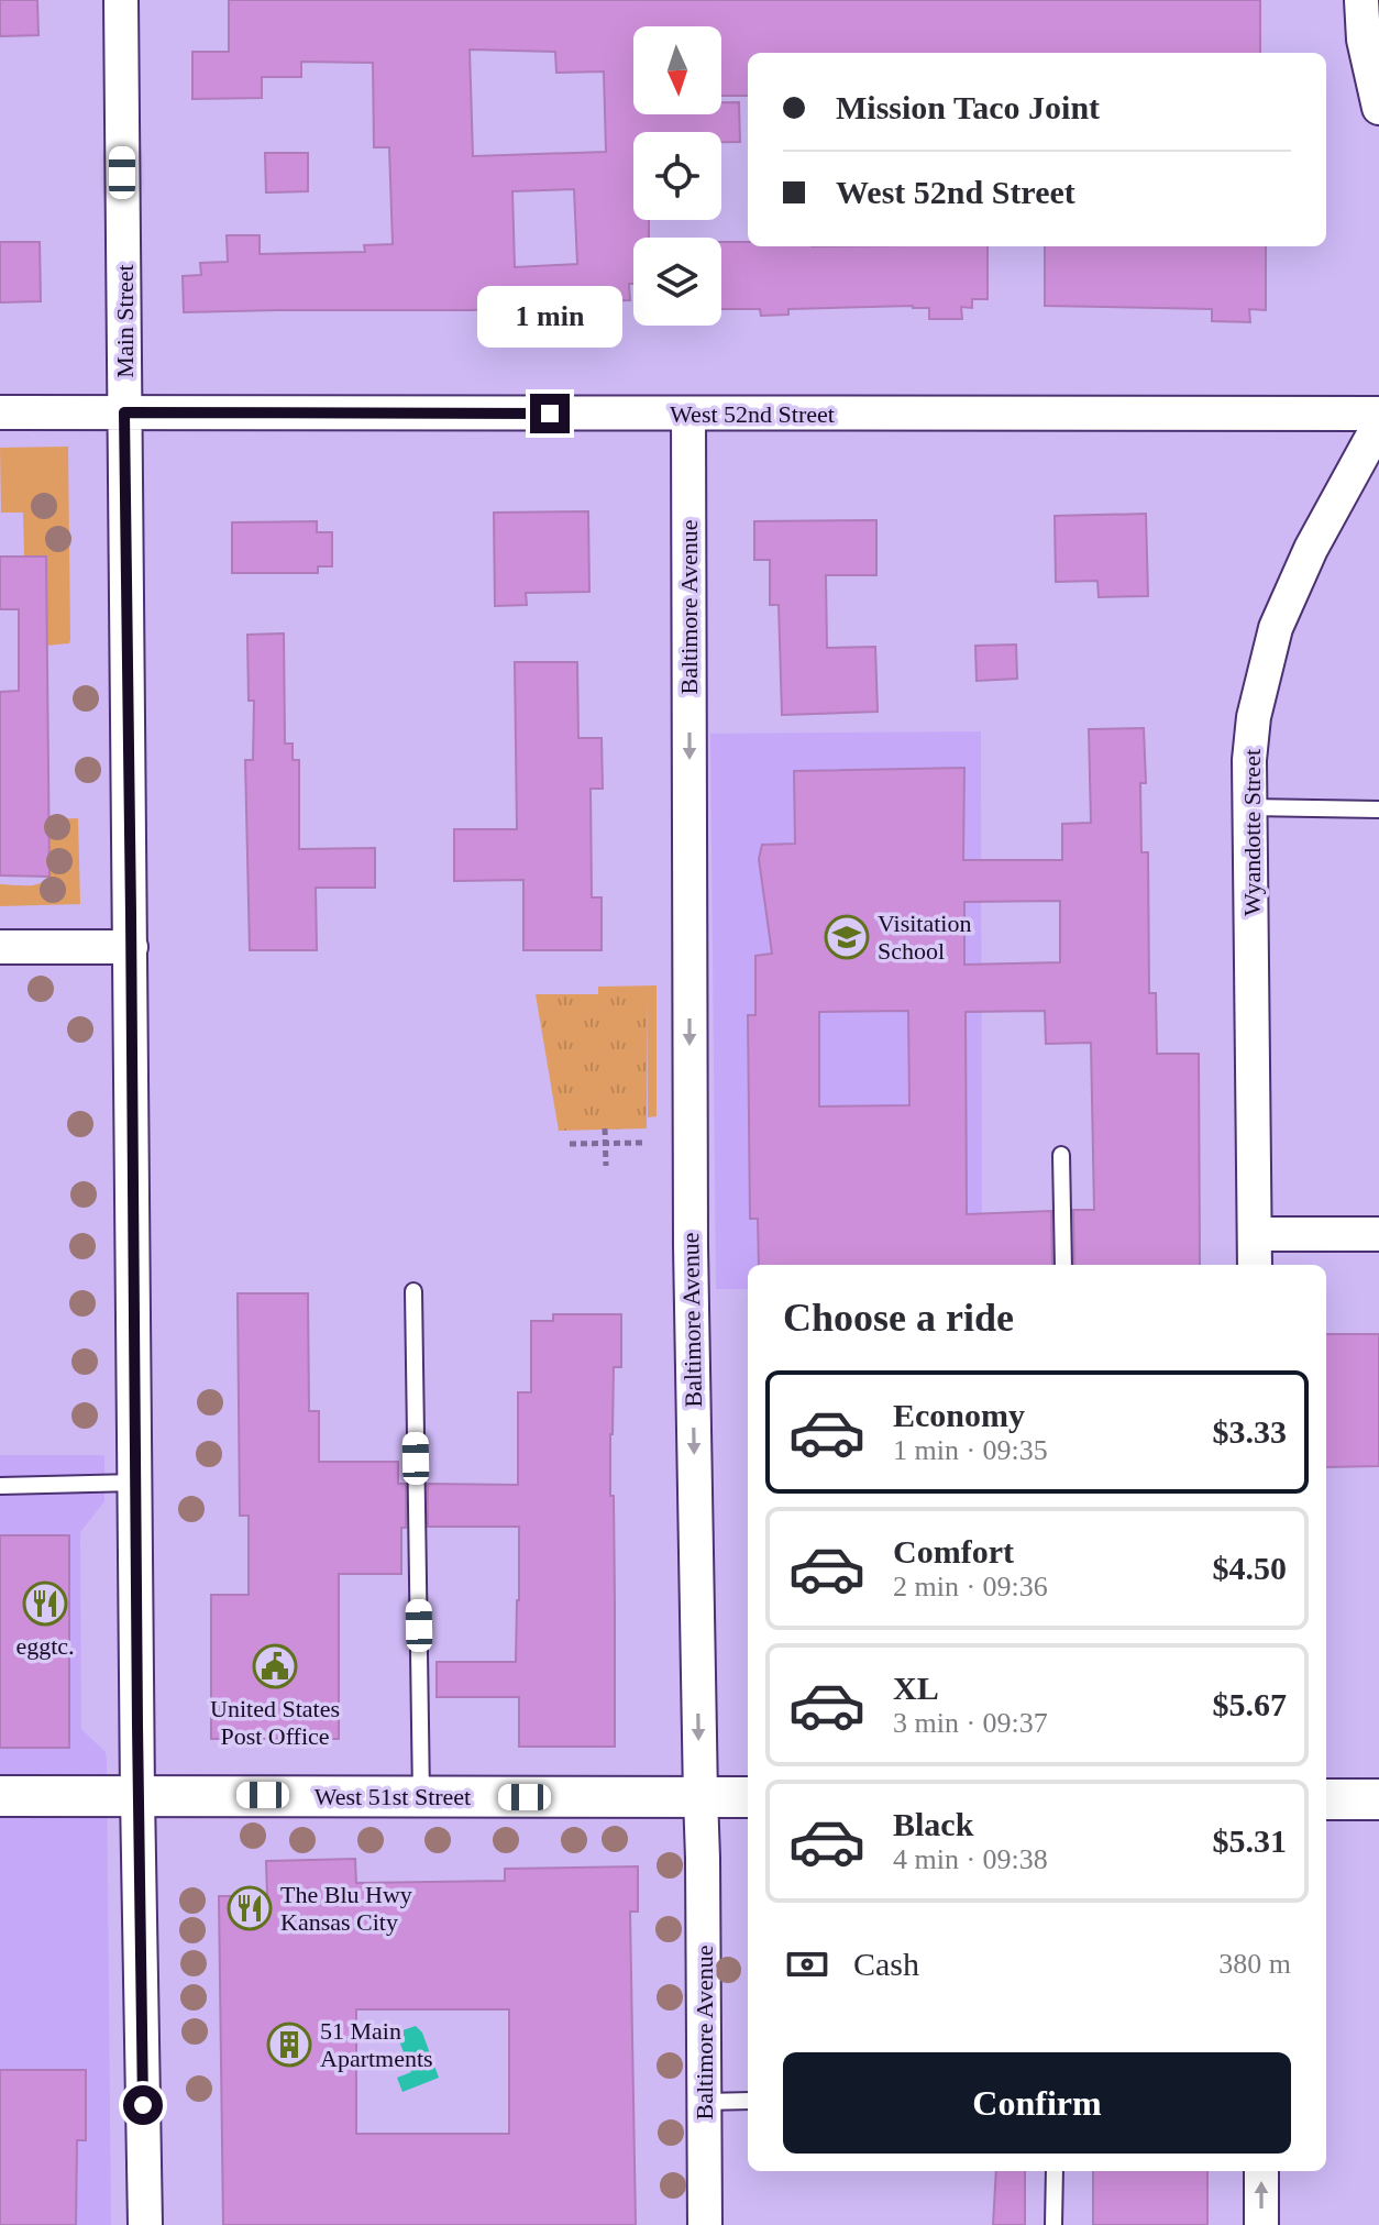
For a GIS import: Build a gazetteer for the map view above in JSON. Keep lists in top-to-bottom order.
{
  "streets": {
    "street": [
      "Main Street",
      "West 52nd Street",
      "Baltimore Avenue",
      "Wyandotte Street",
      "West 51st Street"
    ]
  },
  "crossings": [
    ["Main Street", "West 52nd Street"],
    ["Main Street", "West 51st Street"],
    ["West 52nd Street", "Baltimore Avenue"],
    ["Baltimore Avenue", "West 51st Street"]
  ],
  "one_way": ["Baltimore Avenue"],
  "places": {
    "school or university": ["Visitation School"],
    "restaurant": ["eggtc.", "The Blu Hwy Kansas City"],
    "public building": ["United States Post Office"],
    "building": ["51 Main Apartments"]
  },
  "north": "bottom",
  "page": {
    "banner": ["Mission Taco Joint", "West 52nd Street"],
    "bubble": "1 min",
    "heading": "Choose a ride",
    "list": [
      {
        "name": "Economy",
        "note": "1 min · 09:35",
        "value": "$3.33"
      },
      {
        "name": "Comfort",
        "note": "2 min · 09:36",
        "value": "$4.50"
      },
      {
        "name": "XL",
        "note": "3 min · 09:37",
        "value": "$5.67"
      },
      {
        "name": "Black",
        "note": "4 min · 09:38",
        "value": "$5.31"
      }
    ],
    "pay": ["Cash", "380 m"],
    "buttons": "Confirm"
  }
}
